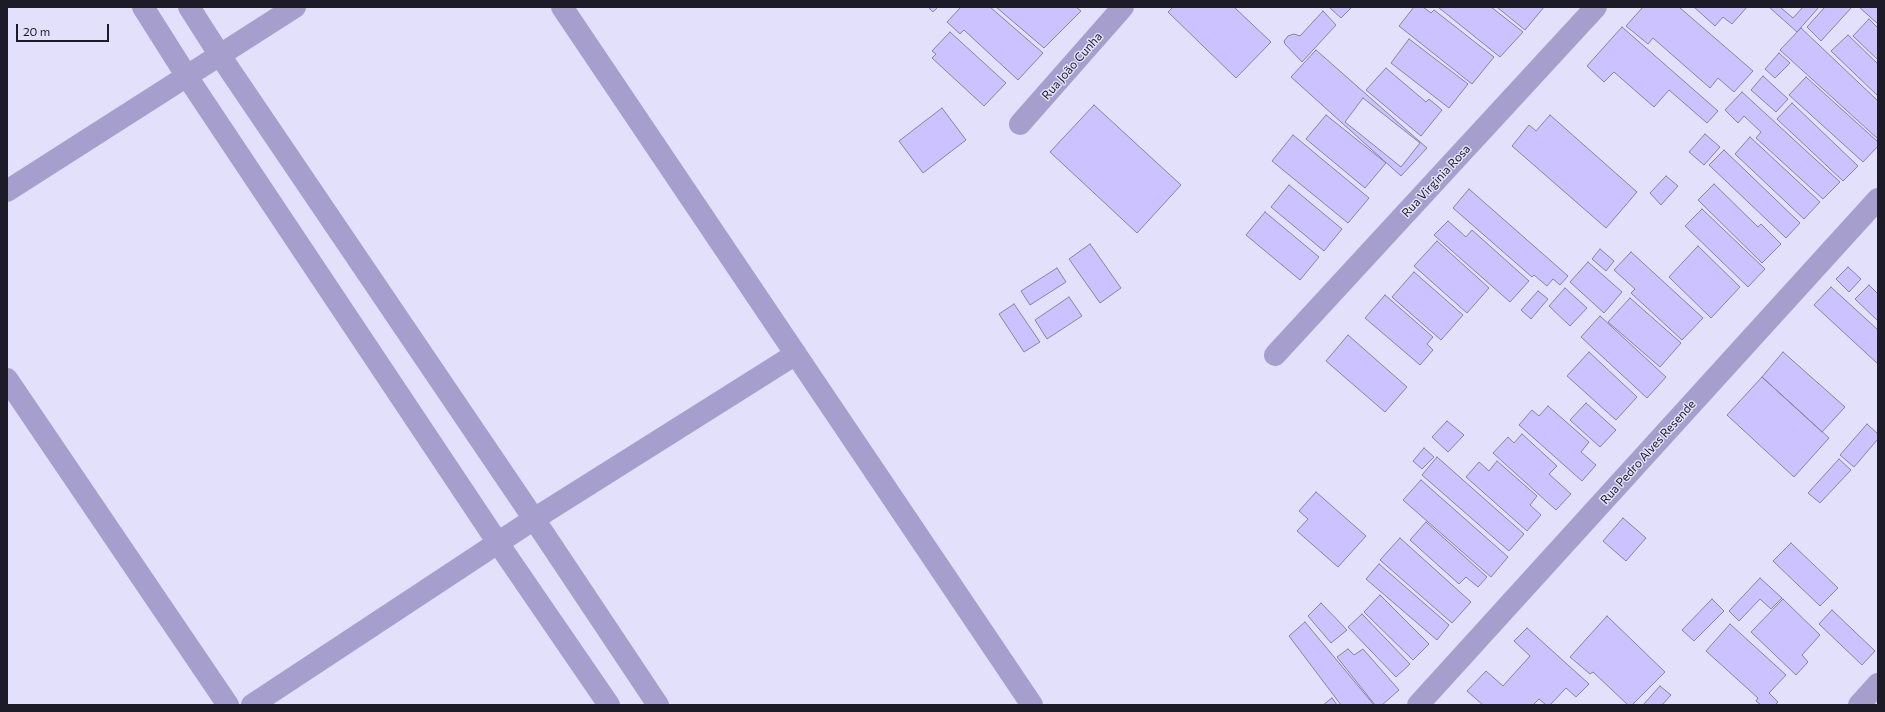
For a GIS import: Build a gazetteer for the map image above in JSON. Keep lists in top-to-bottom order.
{
  "streets": {
    "street": ["Rua João Cunha", "Rua Virginia Rosa", "Rua Pedro Alves Resende"]
  },
  "scale_bar": "20 m"
}
